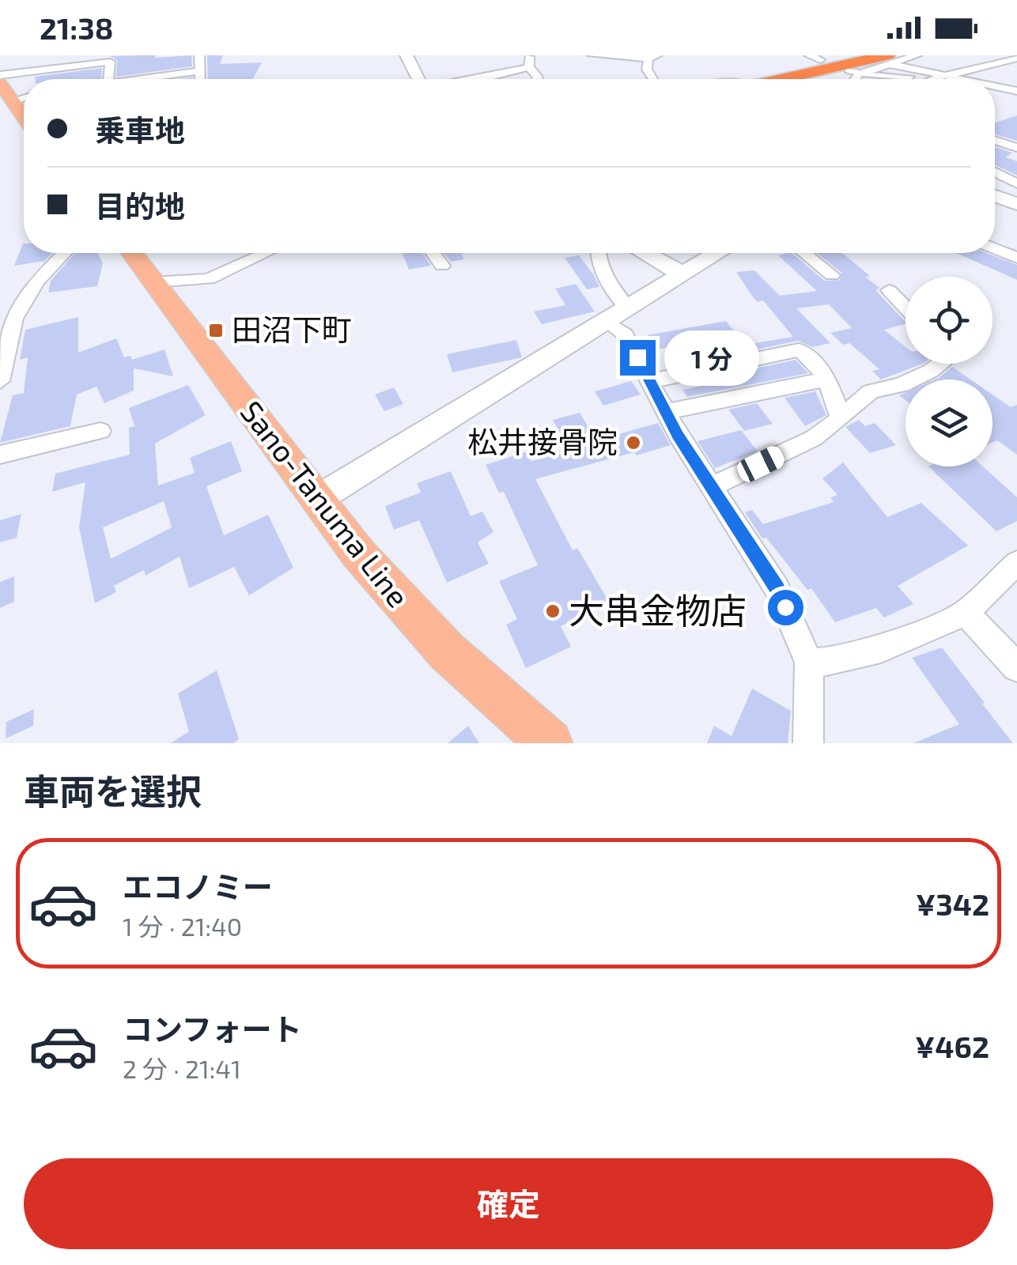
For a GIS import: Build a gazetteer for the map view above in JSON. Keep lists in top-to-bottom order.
{
  "streets": {
    "main road": ["Sano-Tanuma Line"]
  },
  "places": {
    "transit": ["田沼下町"],
    "other": ["松井接骨院", "大串金物店"]
  },
  "page": {
    "status": "21:38",
    "banner": ["乗車地", "目的地"],
    "bubble": "1 分",
    "heading": "車両を選択",
    "list": [
      {
        "name": "エコノミー",
        "note": "1 分 · 21:40",
        "value": "¥342"
      },
      {
        "name": "コンフォート",
        "note": "2 分 · 21:41",
        "value": "¥462"
      }
    ],
    "buttons": "確定"
  }
}
